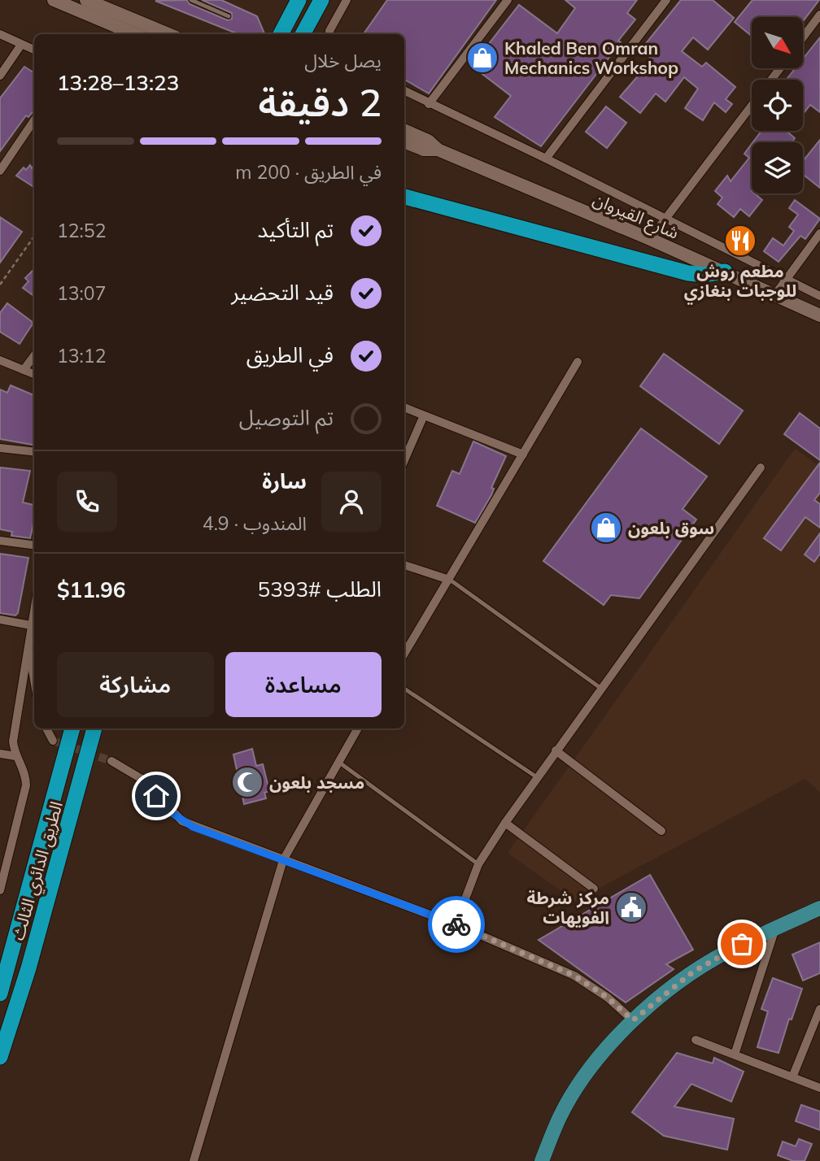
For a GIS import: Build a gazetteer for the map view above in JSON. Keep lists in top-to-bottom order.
{
  "streets": {
    "highway": ["الطريق الدائري الثالث"],
    "main road": ["شارع القيروان"]
  },
  "places": {
    "shop": ["Khaled Ben Omran Mechanics Workshop", "سوق بلعون"],
    "restaurant": ["مطعم روش للوجبات بنغازي"],
    "mosque": ["مسجد بلعون"],
    "public building": ["مركز شرطة الفويهات"]
  },
  "north": "bottom right",
  "page": {
    "heading": ["2 دقيقة", "يصل خلال", "13:23–13:28"],
    "panel": [
      "سارة",
      "المندوب · 4.9",
      "الطلب #5393",
      "$11.96"
    ],
    "bar": "في الطريق · 200 m",
    "list": [
      ["تم التأكيد", "12:52"],
      ["قيد التحضير", "13:07"],
      ["في الطريق", "13:12"],
      "تم التوصيل"
    ],
    "buttons": ["مساعدة", "مشاركة"]
  }
}
